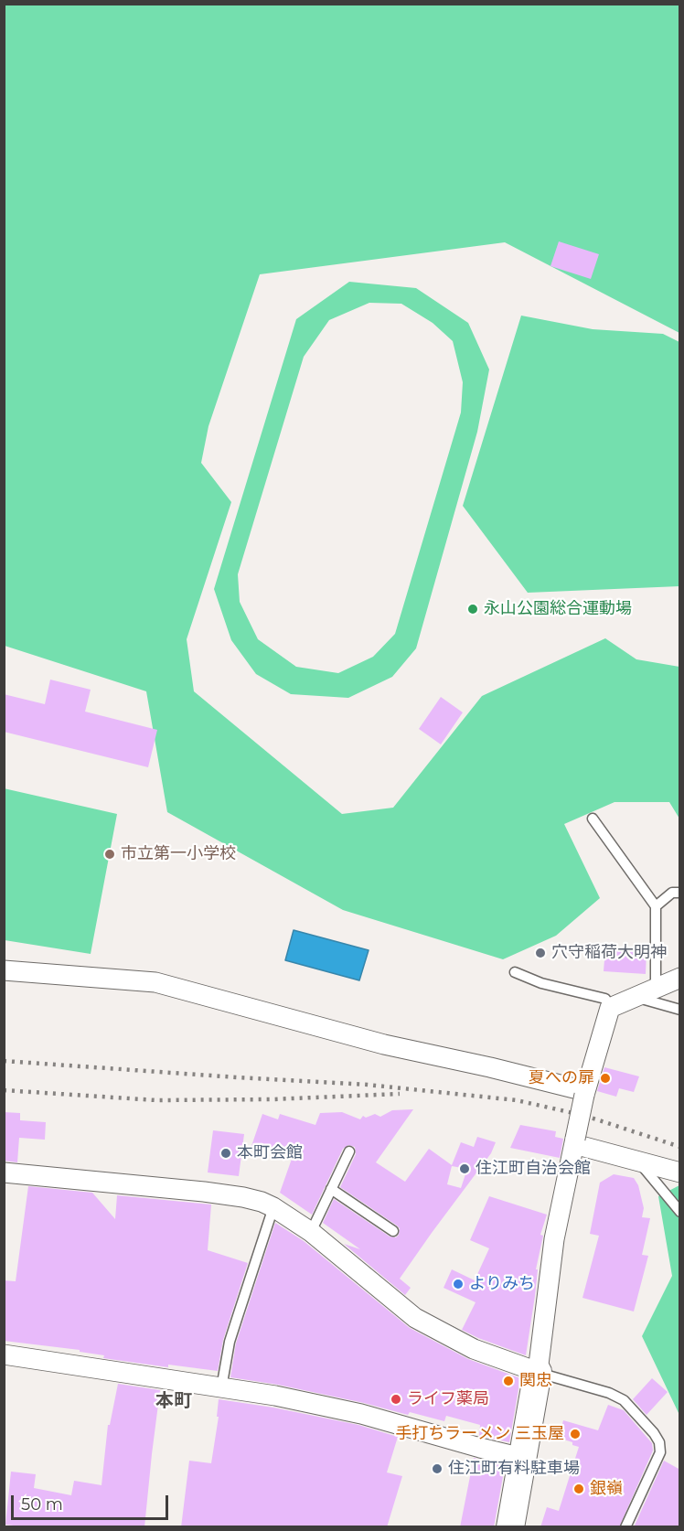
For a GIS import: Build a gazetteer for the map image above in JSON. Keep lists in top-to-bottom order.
{
  "districts": ["本町"],
  "places": [
    "永山公園総合運動場",
    "市立第一小学校",
    "穴守稲荷大明神",
    "夏への扉",
    "本町会館",
    "住江町自治会館",
    "よりみち",
    "関忠",
    "ライフ薬局",
    "手打ちラーメン 三玉屋",
    "住江町有料駐車場",
    "銀嶺"
  ],
  "scale_bar": "50 m"
}
